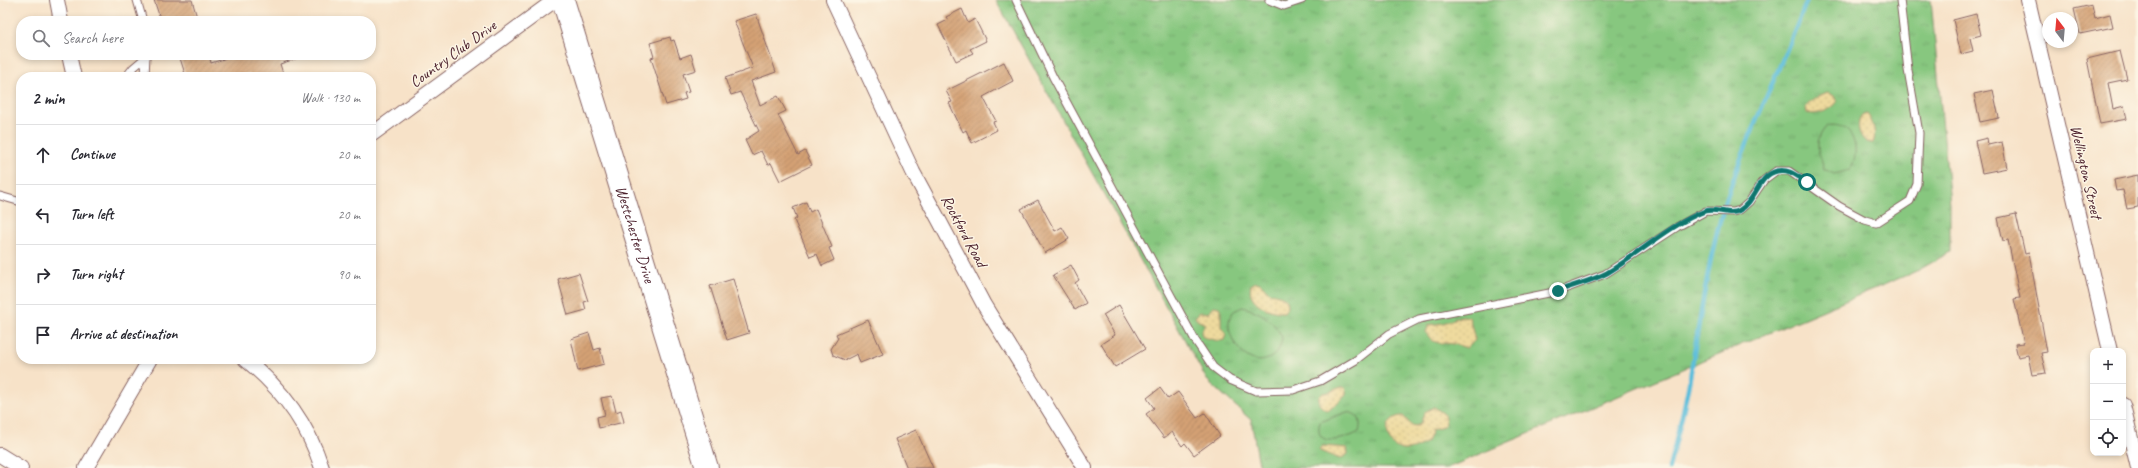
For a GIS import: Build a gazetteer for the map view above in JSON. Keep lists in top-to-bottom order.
{
  "streets": {
    "main road": ["Westchester Drive"],
    "street": ["Country Club Drive", "Wellington Street", "Rockford Road"]
  },
  "north": "top",
  "page": {
    "search": "Search here",
    "heading": ["2 min", "Walk · 130 m"],
    "list": [
      ["Continue", "20 m"],
      ["Turn left", "20 m"],
      ["Turn right", "90 m"],
      "Arrive at destination"
    ],
    "map_buttons": ["+", "−"]
  }
}
